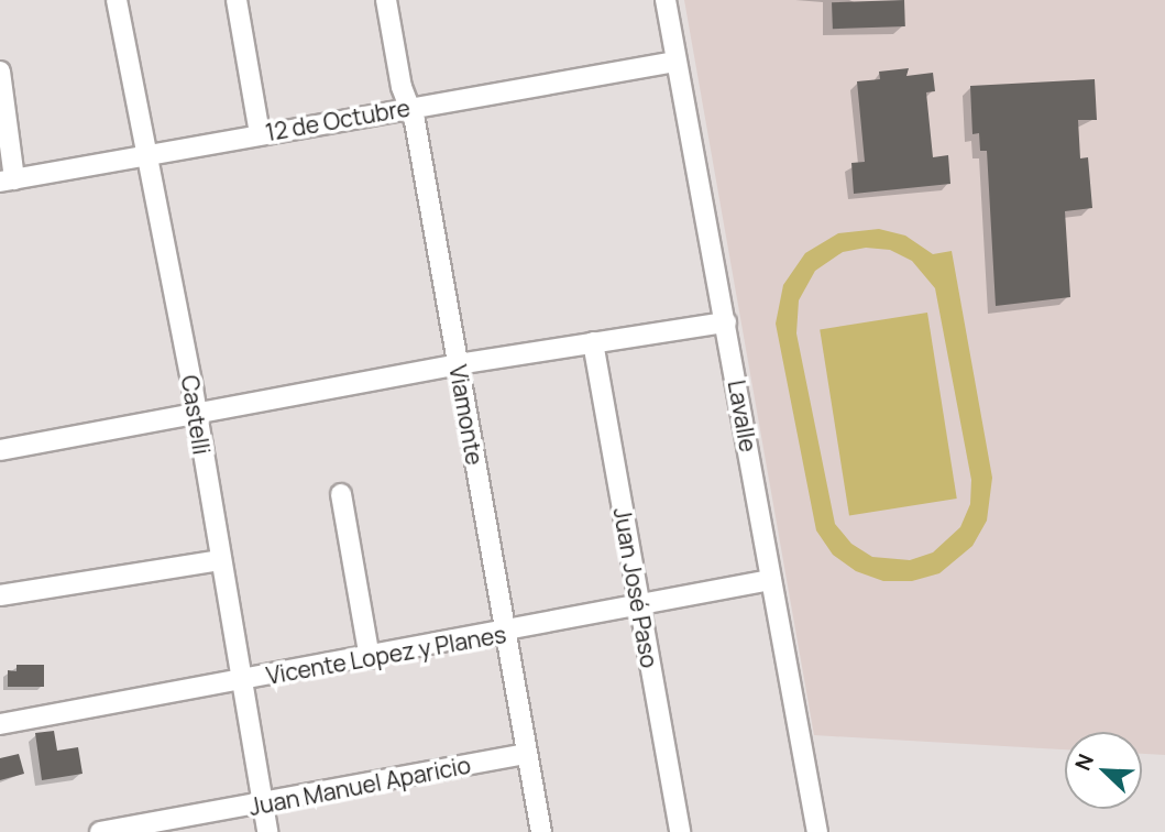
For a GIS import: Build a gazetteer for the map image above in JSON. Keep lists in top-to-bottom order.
{
  "streets": {
    "street": [
      "12 de Octubre",
      "Castelli",
      "Viamonte",
      "Lavalle",
      "Juan José Paso",
      "Vicente Lopez y Planes",
      "Juan Manuel Aparicio"
    ]
  },
  "crossings": [
    ["12 de Octubre", "Castelli"],
    ["12 de Octubre", "Viamonte"],
    ["12 de Octubre", "Lavalle"],
    ["Castelli", "Vicente Lopez y Planes"],
    ["Castelli", "Juan Manuel Aparicio"],
    ["Viamonte", "Vicente Lopez y Planes"],
    ["Viamonte", "Juan Manuel Aparicio"],
    ["Lavalle", "Vicente Lopez y Planes"],
    ["Juan José Paso", "Vicente Lopez y Planes"]
  ],
  "north": "top left"
}
